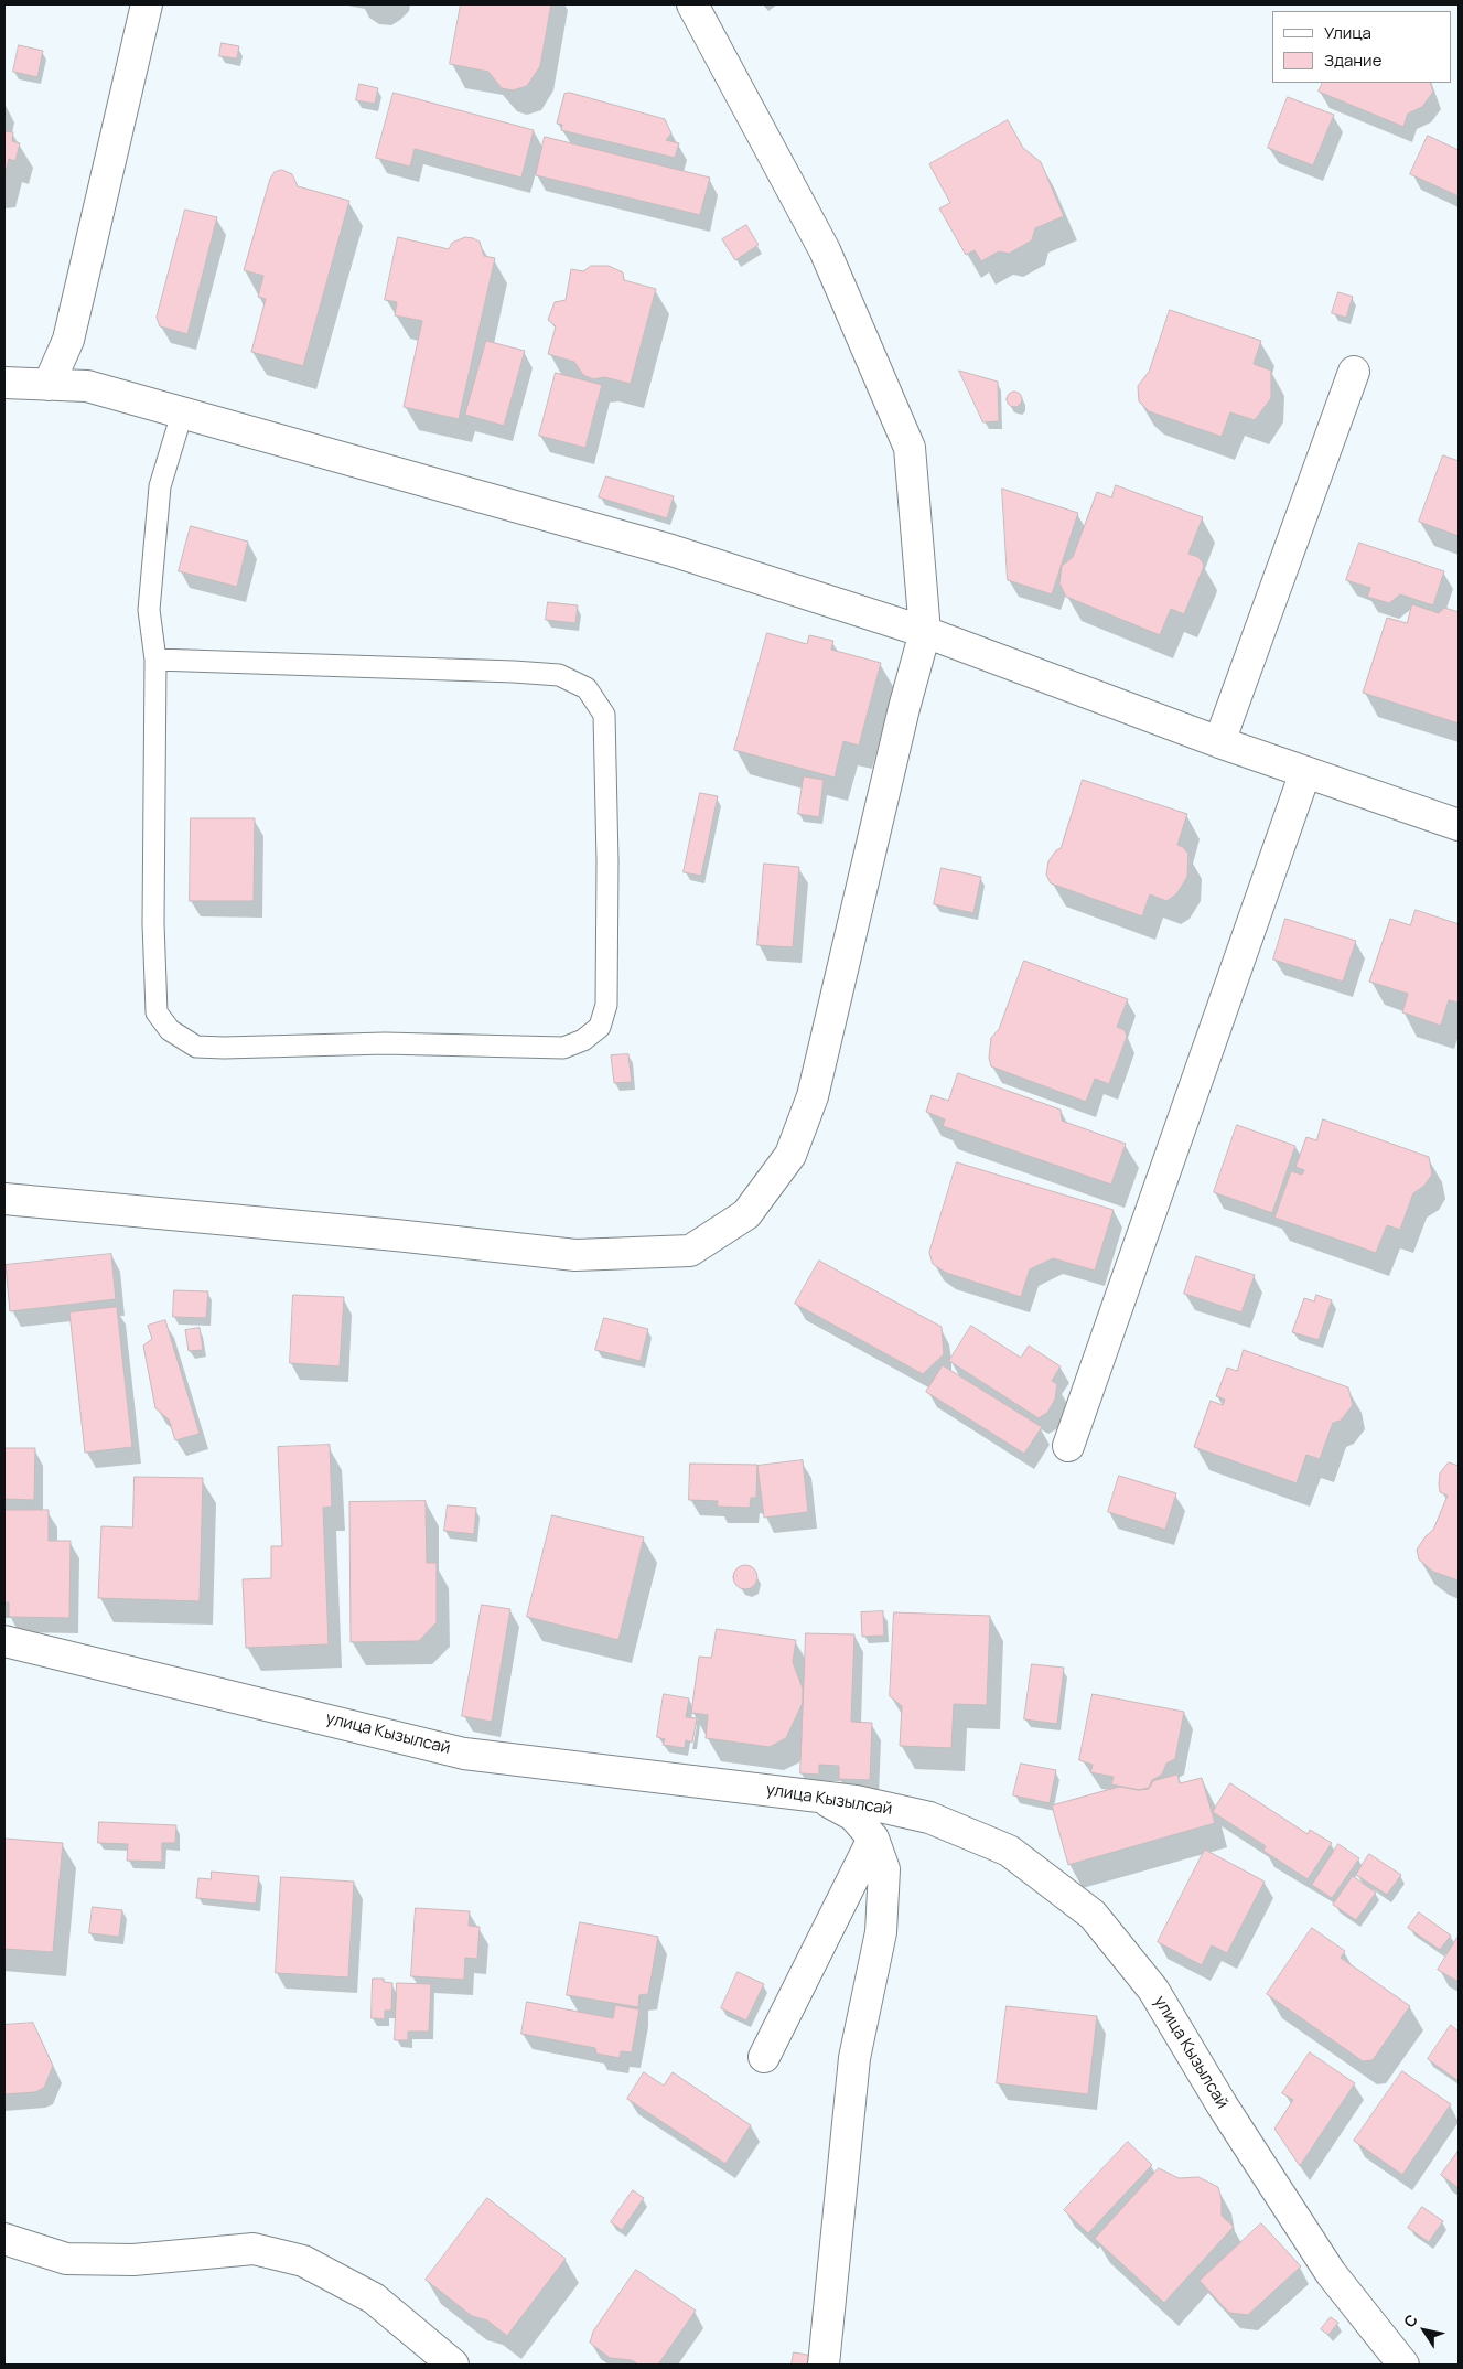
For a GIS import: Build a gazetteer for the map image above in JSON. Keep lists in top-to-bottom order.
{
  "streets": {
    "street": ["улица Кызылсай"]
  },
  "legend": ["Улица", "Здание"],
  "north": "top left"
}
